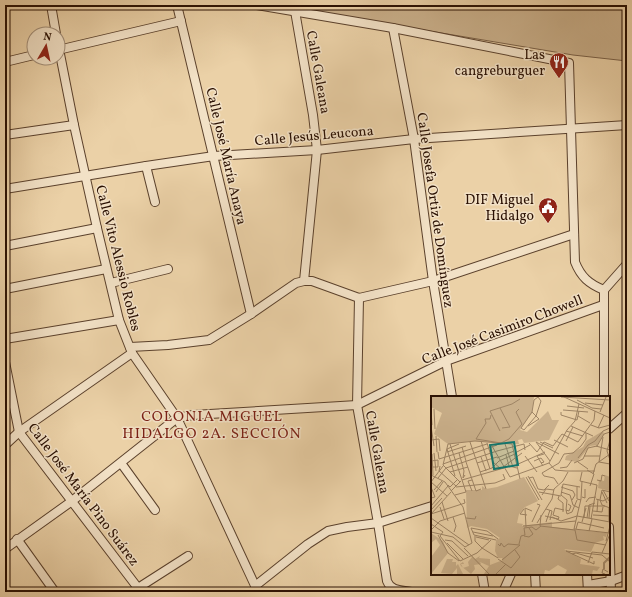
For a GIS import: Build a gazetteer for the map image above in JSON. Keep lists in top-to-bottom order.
{
  "streets": {
    "street": [
      "Calle Galeana",
      "Calle Jesús Leucona",
      "Calle José María Anaya",
      "Calle Josefa Ortiz de Domínguez",
      "Calle Vito Alessio Robles",
      "Calle José Casimiro Chowell",
      "Calle José María Pino Suárez"
    ]
  },
  "crossings": [
    ["Calle Galeana", "Calle Jesús Leucona"],
    ["Calle Galeana", "Calle José Casimiro Chowell"],
    ["Calle Jesús Leucona", "Calle José María Anaya"],
    ["Calle Jesús Leucona", "Calle Josefa Ortiz de Domínguez"],
    ["Calle Jesús Leucona", "Calle Vito Alessio Robles"],
    ["Calle Josefa Ortiz de Domínguez", "Calle José Casimiro Chowell"],
    ["Calle Vito Alessio Robles", "Calle José Casimiro Chowell"],
    ["Calle José Casimiro Chowell", "Calle José María Pino Suárez"]
  ],
  "districts": ["COLONIA MIGUEL HIDALGO 2A. SECCIÓN"],
  "places": {
    "restaurant": ["Las cangreburguer"],
    "public building": ["DIF Miguel Hidalgo"]
  },
  "north": "top"
}
